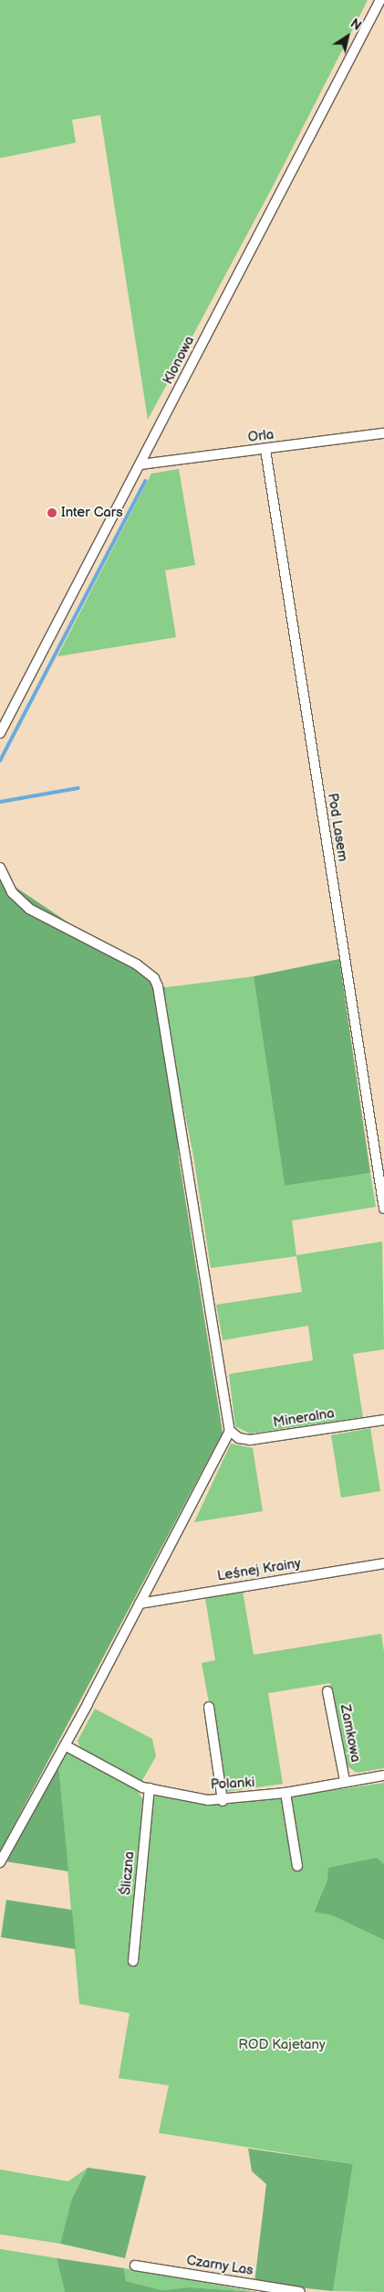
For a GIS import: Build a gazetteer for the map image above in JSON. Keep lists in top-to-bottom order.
{
  "streets": {
    "street": [
      "Klonowa",
      "Orla",
      "Pod Lasem",
      "Mineralna",
      "Leśnej Krainy",
      "Zamkowa",
      "Polanki",
      "Śliczna",
      "Czarny Las"
    ]
  },
  "crossings": [
    ["Klonowa", "Orla"],
    ["Orla", "Pod Lasem"],
    ["Zamkowa", "Polanki"],
    ["Polanki", "Śliczna"]
  ],
  "parks": ["ROD Kajetany"],
  "places": ["Inter Cars"],
  "north": "top right"
}
